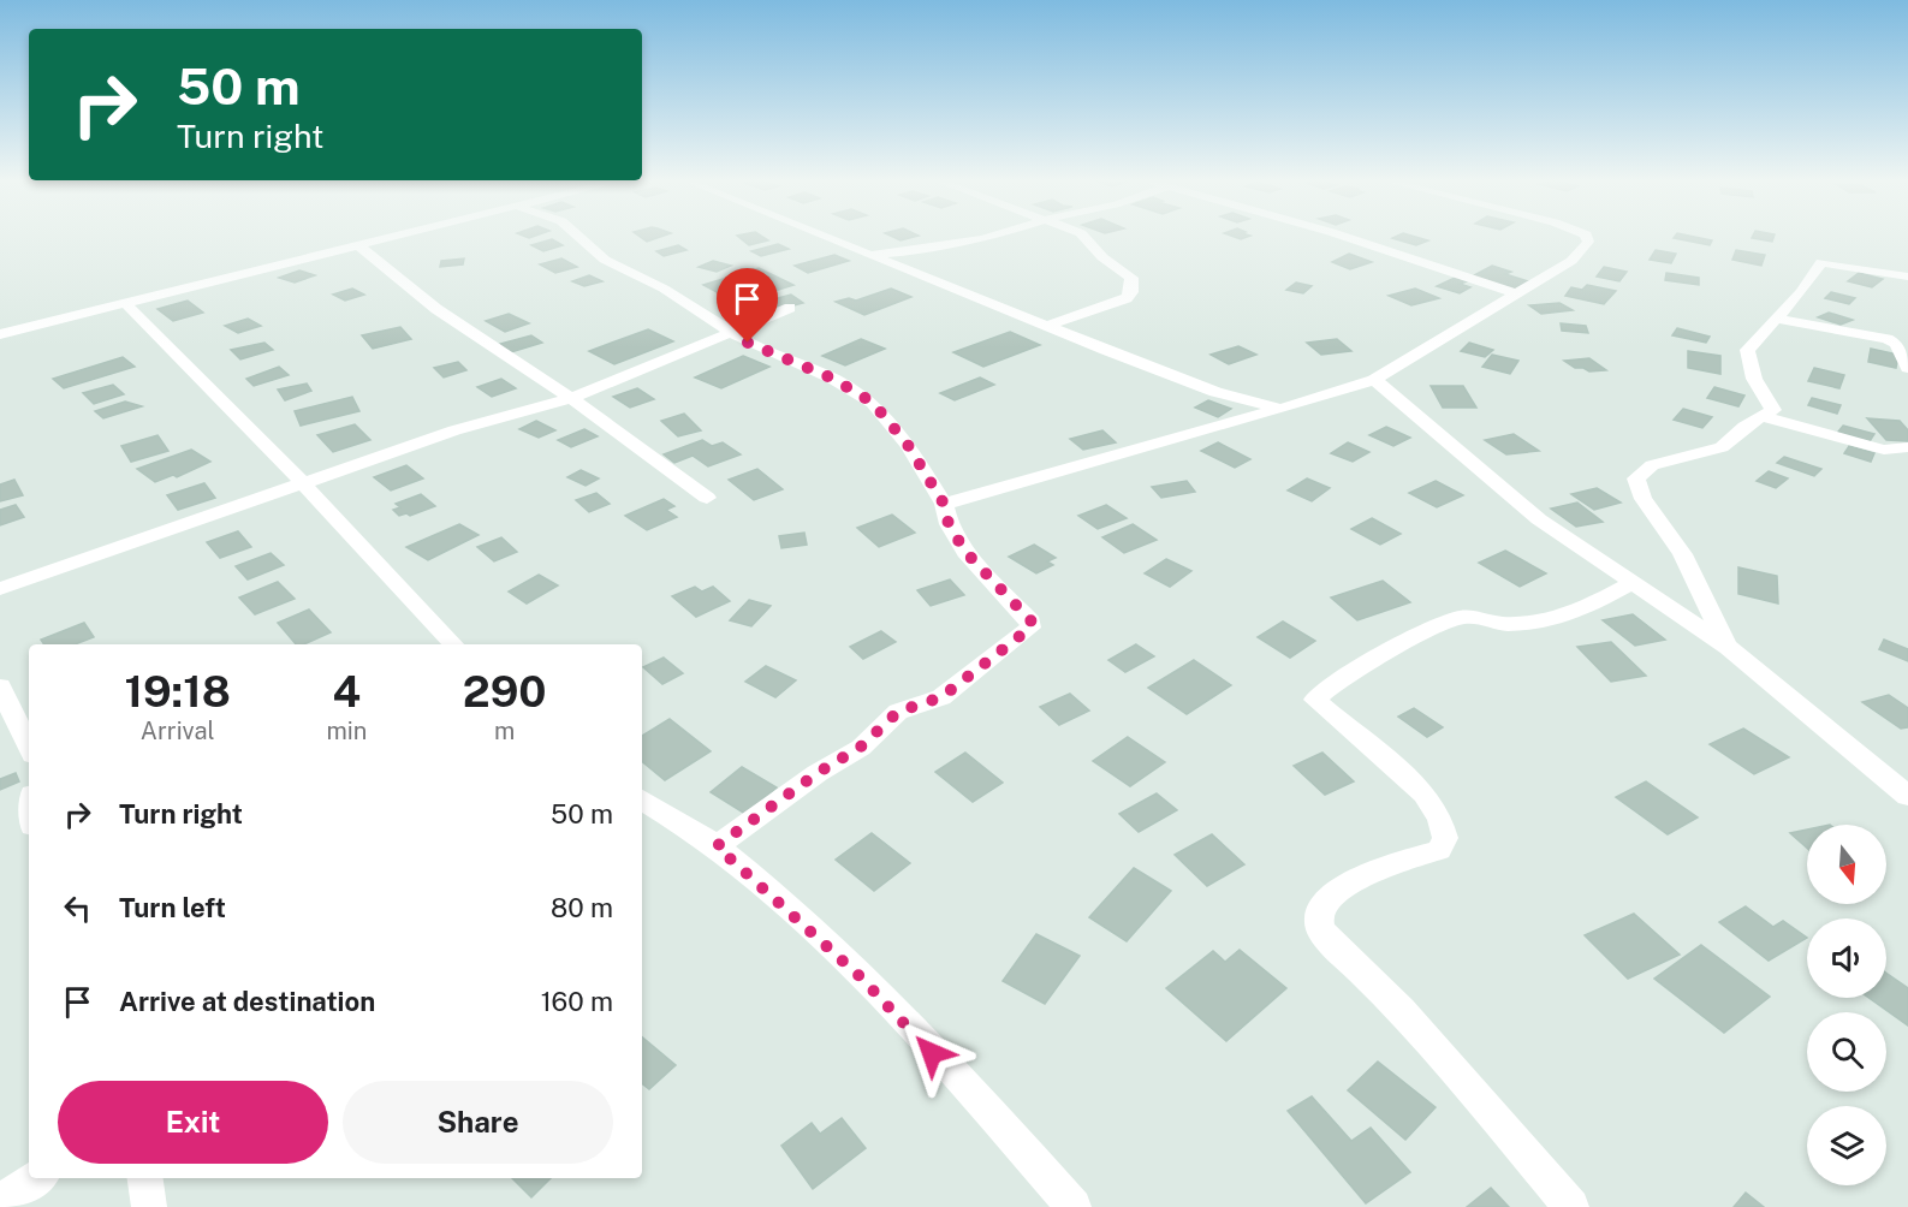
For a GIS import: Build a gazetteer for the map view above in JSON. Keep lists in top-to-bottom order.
{
  "north": "bottom",
  "page": {
    "turn": ["50 m", "Turn right"],
    "eta": [
      "19:18",
      "Arrival",
      "4",
      "min",
      "290",
      "m"
    ],
    "list": [
      {
        "name": "Turn right",
        "value": "50 m"
      },
      {
        "name": "Turn left",
        "value": "80 m"
      },
      {
        "name": "Arrive at destination",
        "value": "160 m"
      }
    ],
    "buttons": ["Exit", "Share"]
  }
}
